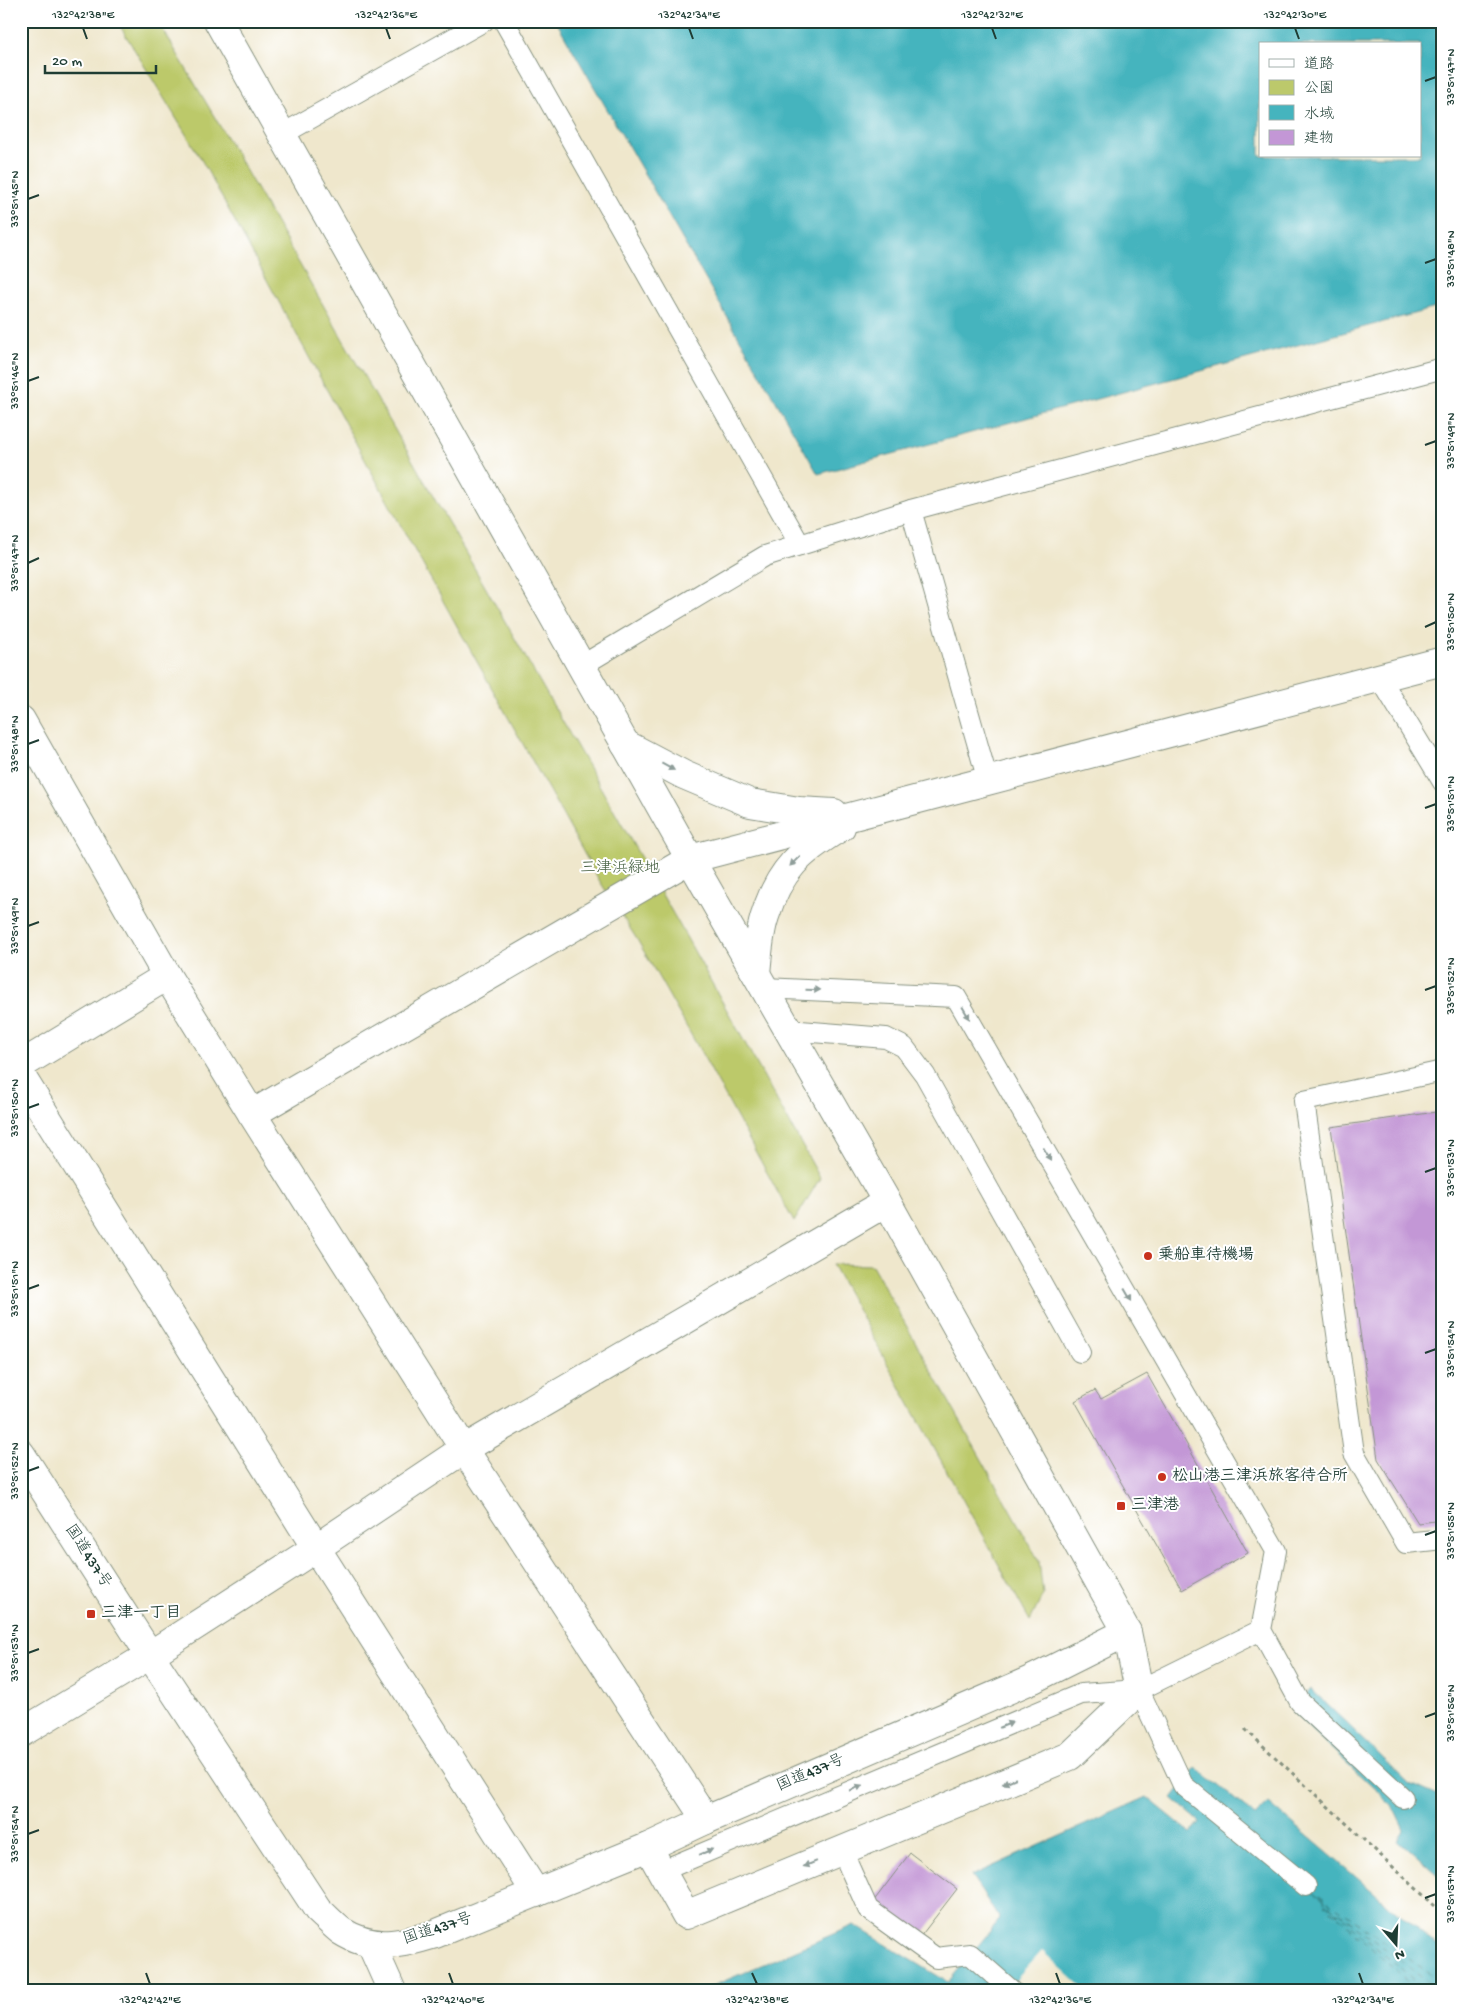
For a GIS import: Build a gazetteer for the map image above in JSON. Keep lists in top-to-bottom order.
{
  "streets": {
    "main road": ["国道437号"]
  },
  "parks": ["三津浜緑地"],
  "places": {
    "other": ["乗船車待機場", "松山港三津浜旅客待合所"],
    "transit": ["三津港", "三津一丁目"]
  },
  "legend": [
    "道路",
    "公園",
    "水域",
    "建物"
  ],
  "scale_bar": "20 m",
  "north": "bottom",
  "coordinates": [
    "132°42'38\"E",
    "132°42'36\"E",
    "132°42'34\"E",
    "132°42'32\"E",
    "132°42'30\"E",
    "33°51'47\"N",
    "33°51'45\"N",
    "33°51'48\"N",
    "33°51'46\"N",
    "33°51'49\"N",
    "33°51'50\"N",
    "33°51'51\"N",
    "33°51'52\"N",
    "33°51'53\"N",
    "33°51'54\"N",
    "33°51'55\"N",
    "33°51'56\"N",
    "33°51'57\"N",
    "132°42'42\"E",
    "132°42'40\"E"
  ]
}
